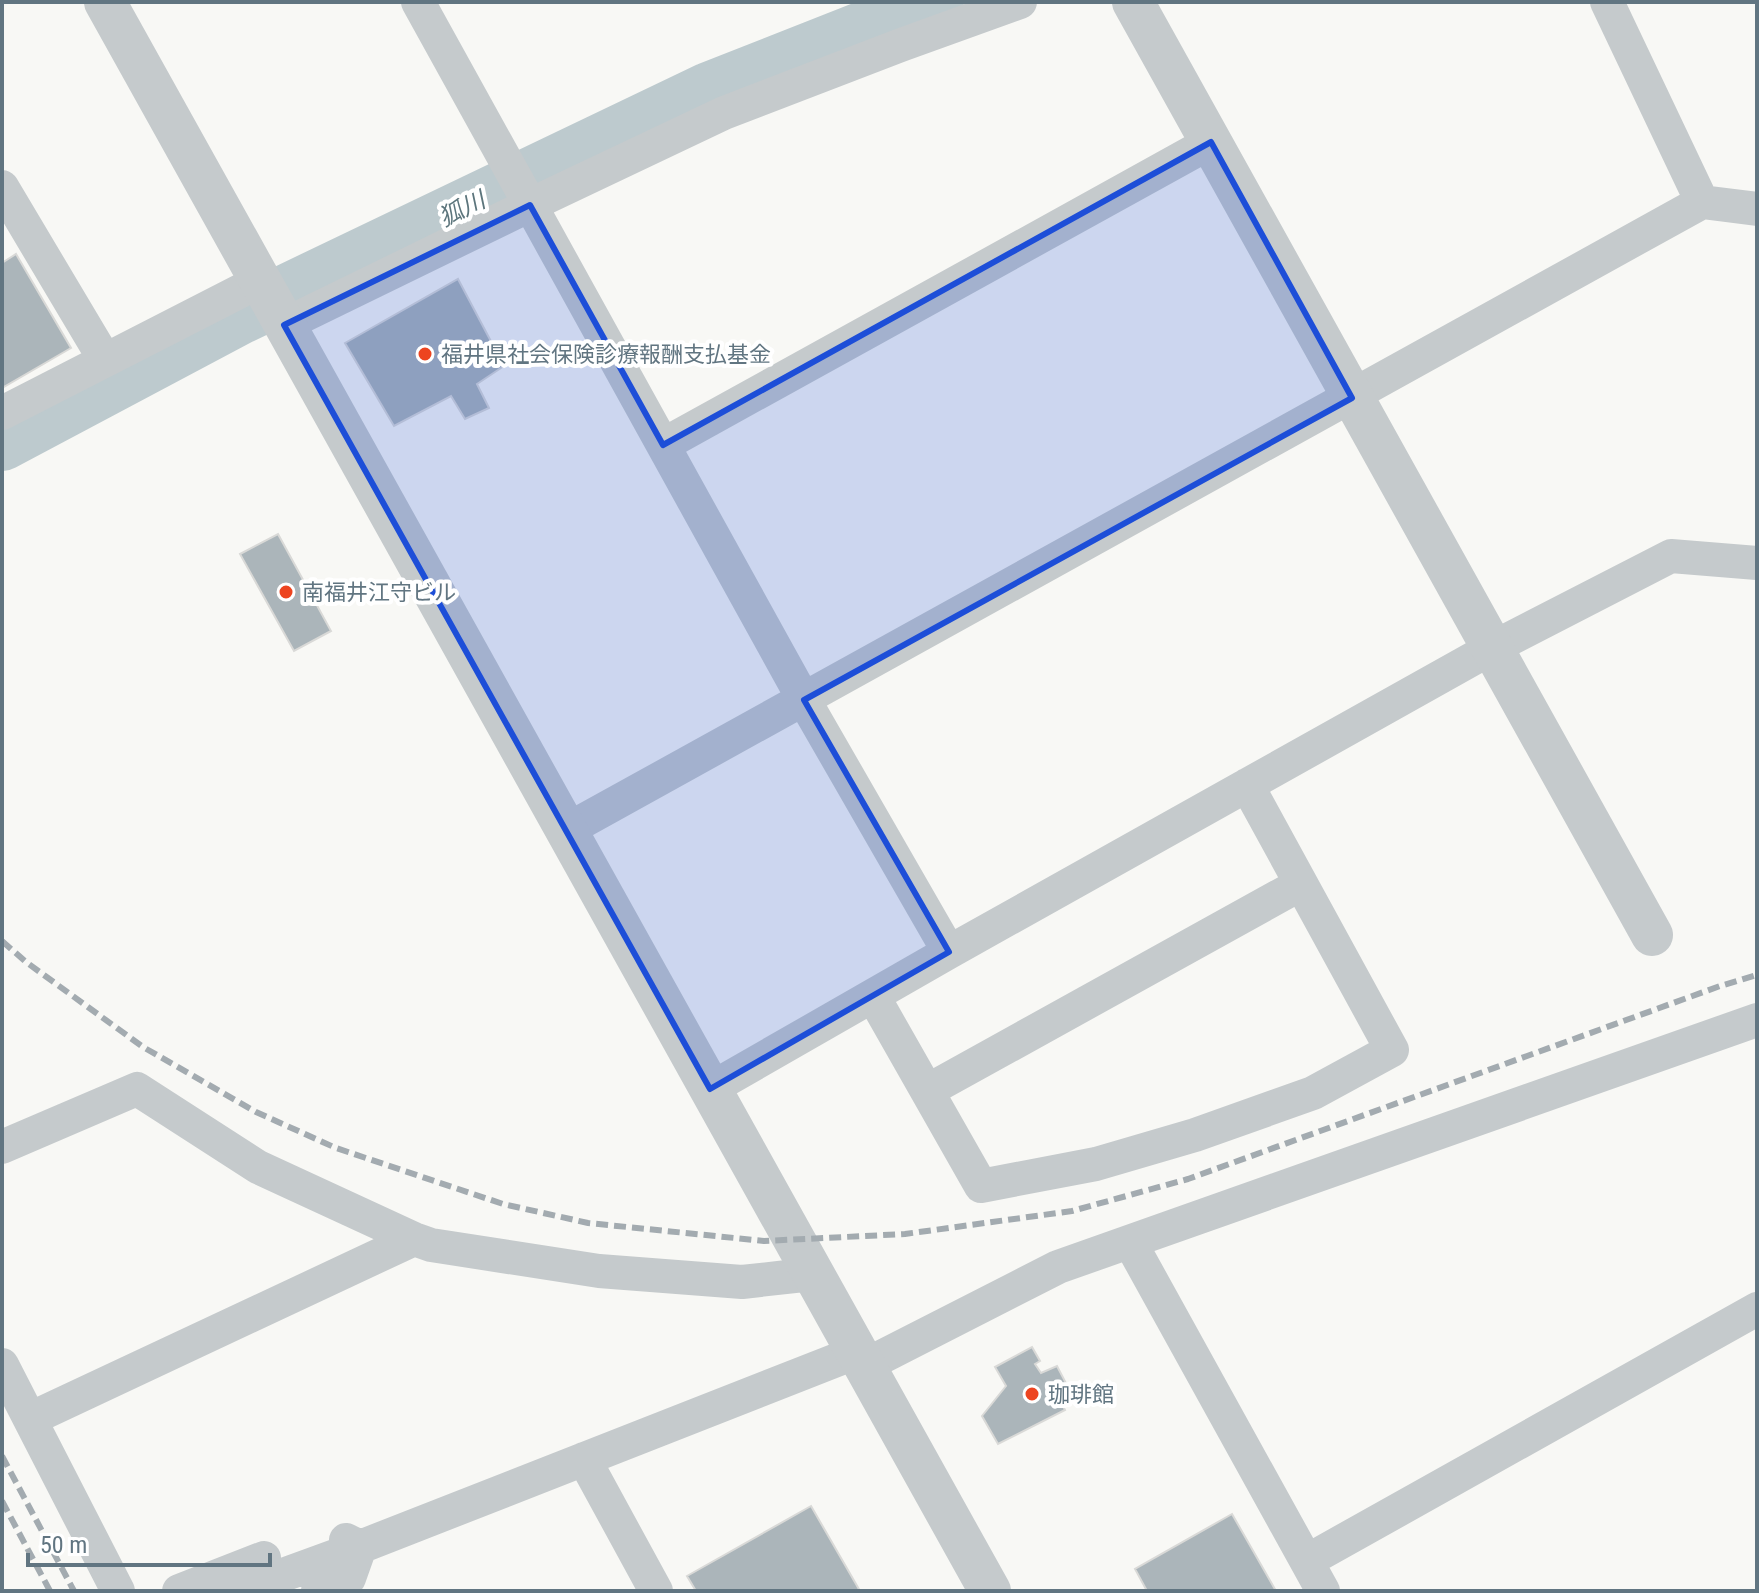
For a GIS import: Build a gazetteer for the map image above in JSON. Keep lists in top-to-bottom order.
{
  "water": ["狐川"],
  "places": ["福井県社会保険診療報酬支払基金", "南福井江守ビル", "珈琲館"],
  "scale_bar": "50 m"
}
